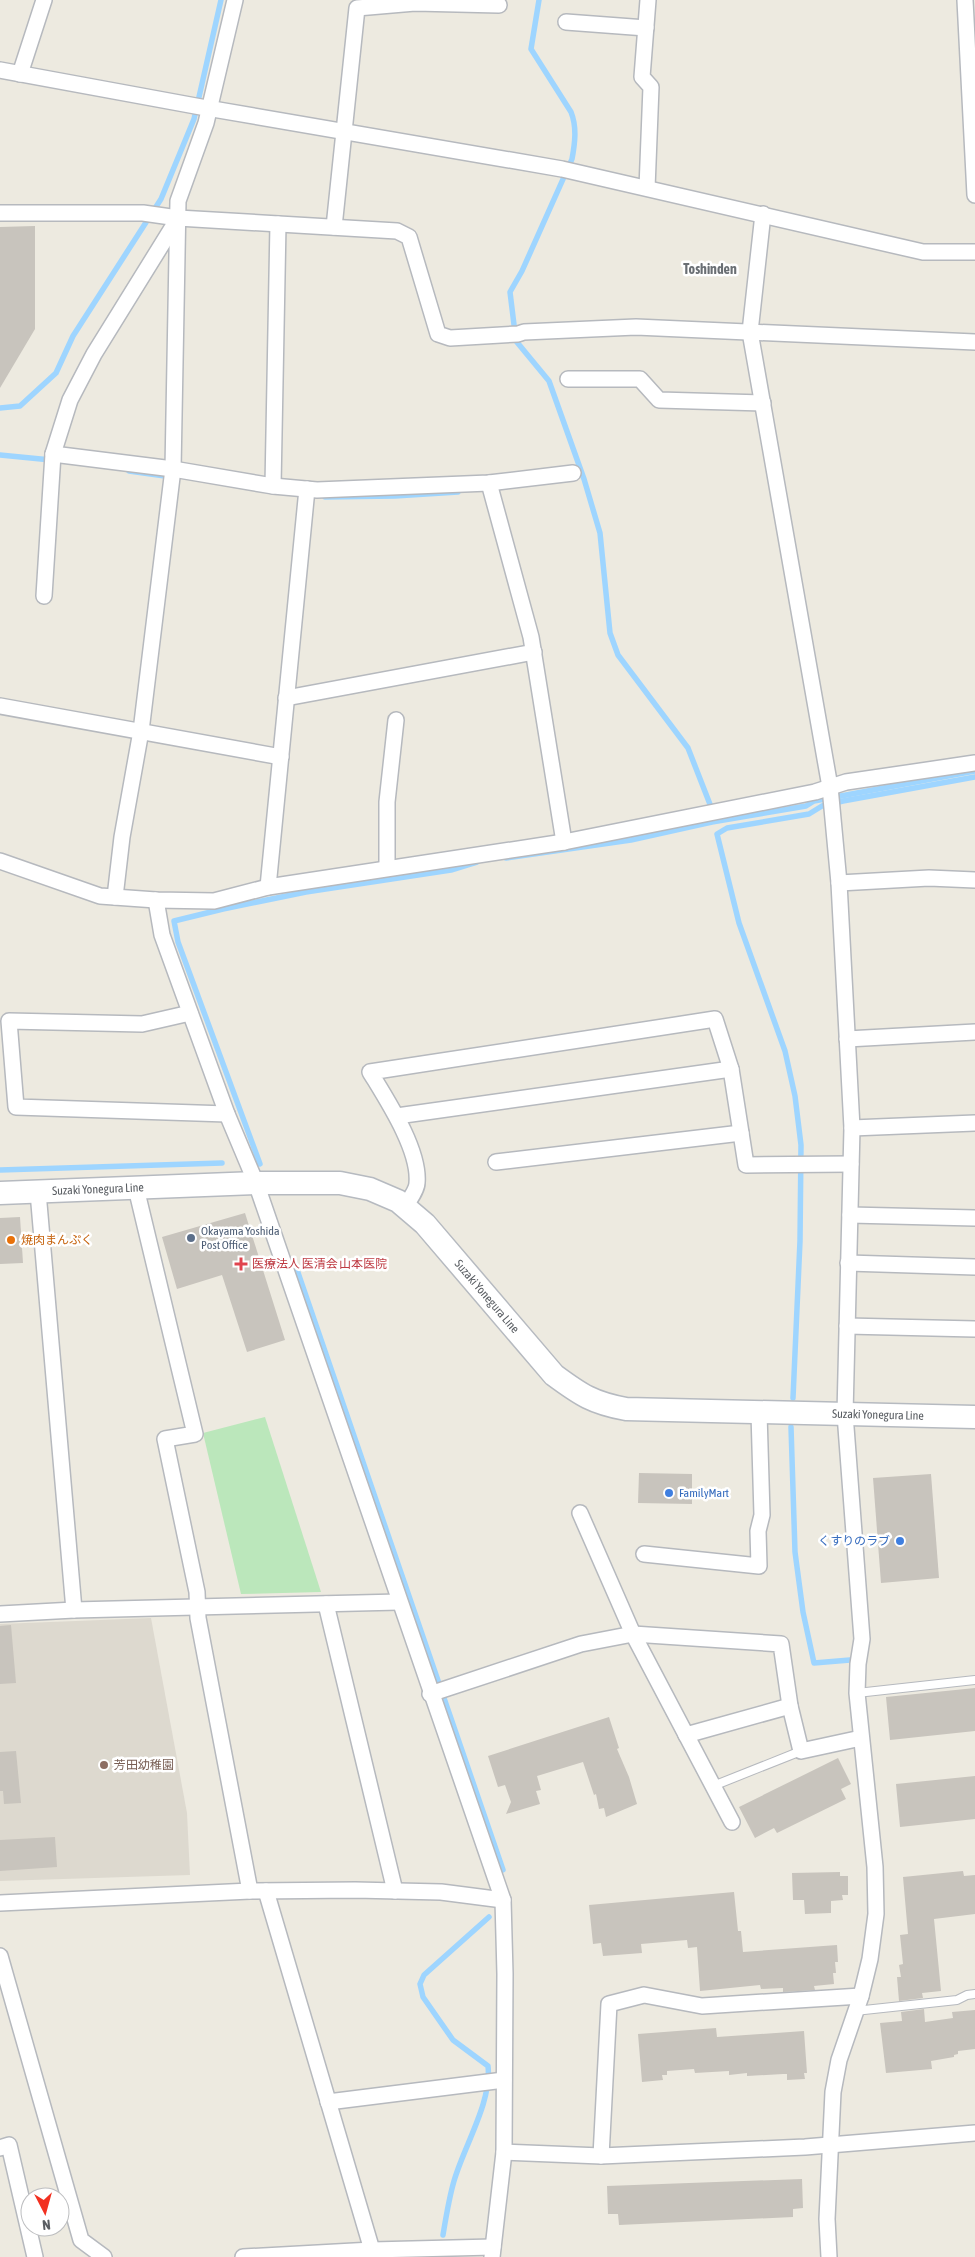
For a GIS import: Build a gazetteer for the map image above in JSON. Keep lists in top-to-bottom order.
{
  "streets": {
    "main road": ["Suzaki Yonegura Line"]
  },
  "districts": ["Toshinden"],
  "places": {
    "other": [
      "Okayama Yoshida Post Office",
      "焼肉まんぷく",
      "FamilyMart",
      "くすりのラブ",
      "芳田幼稚園"
    ],
    "health": ["医療法人 医清会 山本医院"]
  },
  "north": "bottom"
}
